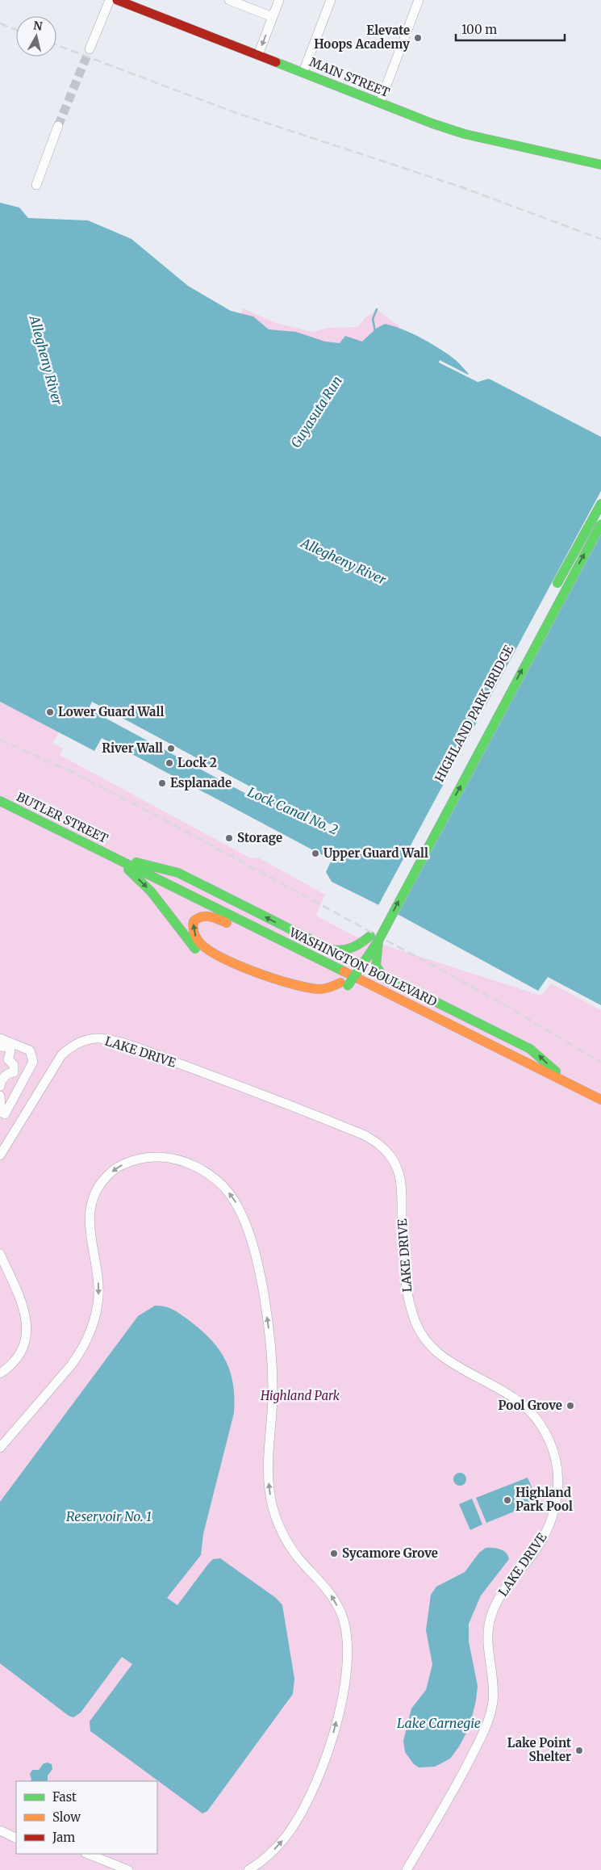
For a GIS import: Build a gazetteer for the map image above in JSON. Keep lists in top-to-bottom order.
{
  "streets": {
    "main road": [
      "MAIN STREET",
      "HIGHLAND PARK BRIDGE",
      "BUTLER STREET",
      "WASHINGTON BOULEVARD"
    ],
    "street": ["LAKE DRIVE"]
  },
  "crossings": [
    ["BUTLER STREET", "WASHINGTON BOULEVARD"]
  ],
  "water": [
    "Allegheny River",
    "Guyasuta Run",
    "Lock Canal No. 2",
    "Reservoir No. 1",
    "Lake Carnegie"
  ],
  "parks": ["Highland Park"],
  "places": [
    "Elevate Hoops Academy",
    "Lower Guard Wall",
    "River Wall",
    "Lock 2",
    "Esplanade",
    "Storage",
    "Upper Guard Wall",
    "Pool Grove",
    "Highland Park Pool",
    "Sycamore Grove",
    "Lake Point Shelter"
  ],
  "legend": ["Fast", "Slow", "Jam"],
  "scale_bar": "100 m",
  "north": "top"
}
